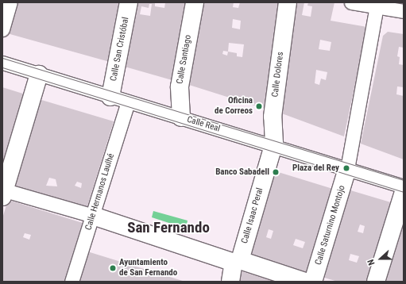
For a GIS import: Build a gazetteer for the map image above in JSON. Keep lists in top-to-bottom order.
{
  "streets": {
    "street": [
      "Calle San Cristóbal",
      "Calle Santiago",
      "Calle Dolores",
      "Calle Real",
      "Calle Hermanos Laulhé",
      "Calle Isaac Peral",
      "Calle Saturnino Montojo"
    ]
  },
  "crossings": [
    ["Calle San Cristóbal", "Calle Real"],
    ["Calle Santiago", "Calle Real"],
    ["Calle Dolores", "Calle Real"],
    ["Calle Dolores", "Calle Isaac Peral"],
    ["Calle Real", "Calle Hermanos Laulhé"],
    ["Calle Real", "Calle Isaac Peral"],
    ["Calle Real", "Calle Saturnino Montojo"]
  ],
  "districts": ["San Fernando"],
  "places": [
    "Oficina de Correos",
    "Plaza del Rey",
    "Banco Sabadell",
    "Ayuntamiento de San Fernando"
  ],
  "north": "left"
}
